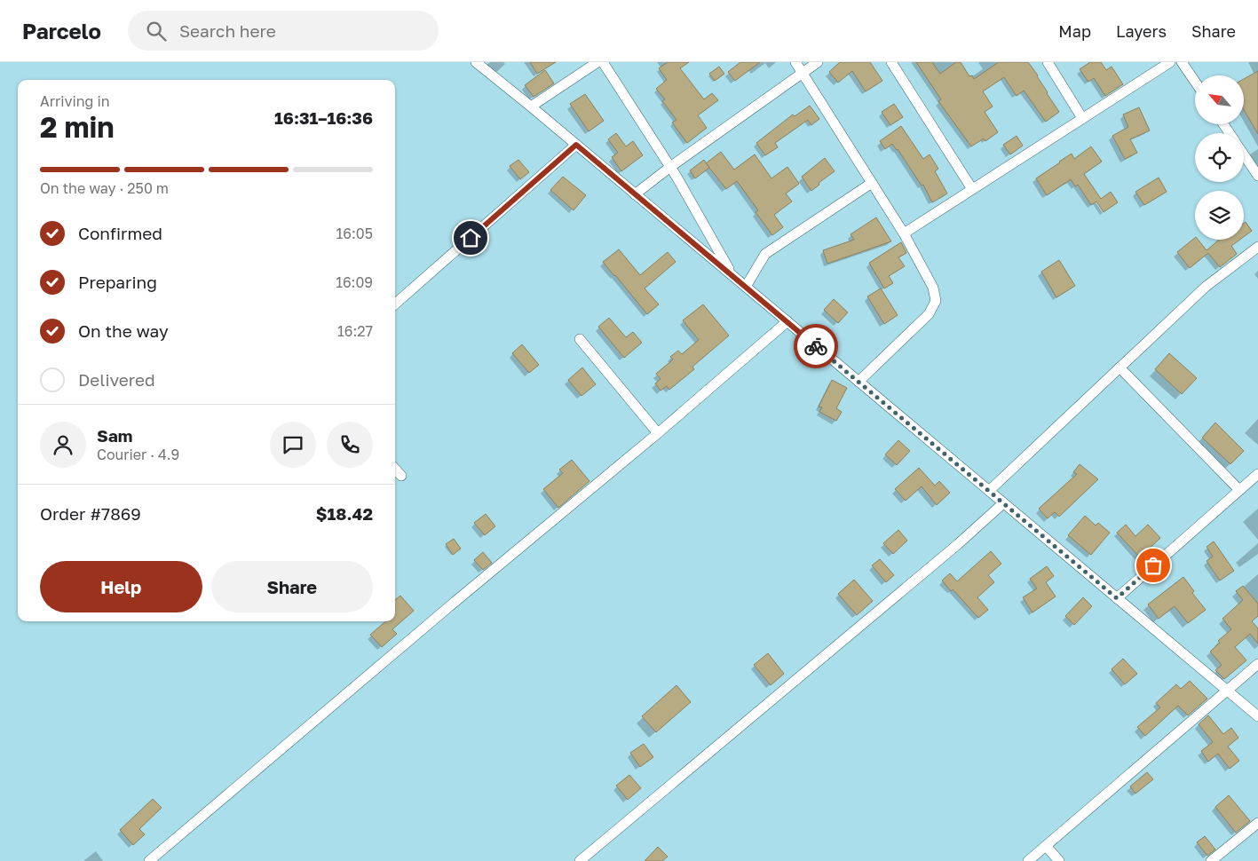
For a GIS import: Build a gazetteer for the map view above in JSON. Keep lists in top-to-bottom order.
{
  "north": "top left",
  "page": {
    "header": "Parcelo",
    "search": "Search here",
    "nav": ["Map", "Layers", "Share"],
    "heading": ["2 min", "Arriving in", "16:31–16:36"],
    "panel": [
      "Sam",
      "Courier · 4.9",
      "Order #7869",
      "$18.42"
    ],
    "bar": "On the way · 250 m",
    "list": [
      ["Confirmed", "16:05"],
      ["Preparing", "16:09"],
      ["On the way", "16:27"],
      "Delivered"
    ],
    "buttons": ["Help", "Share"]
  }
}
